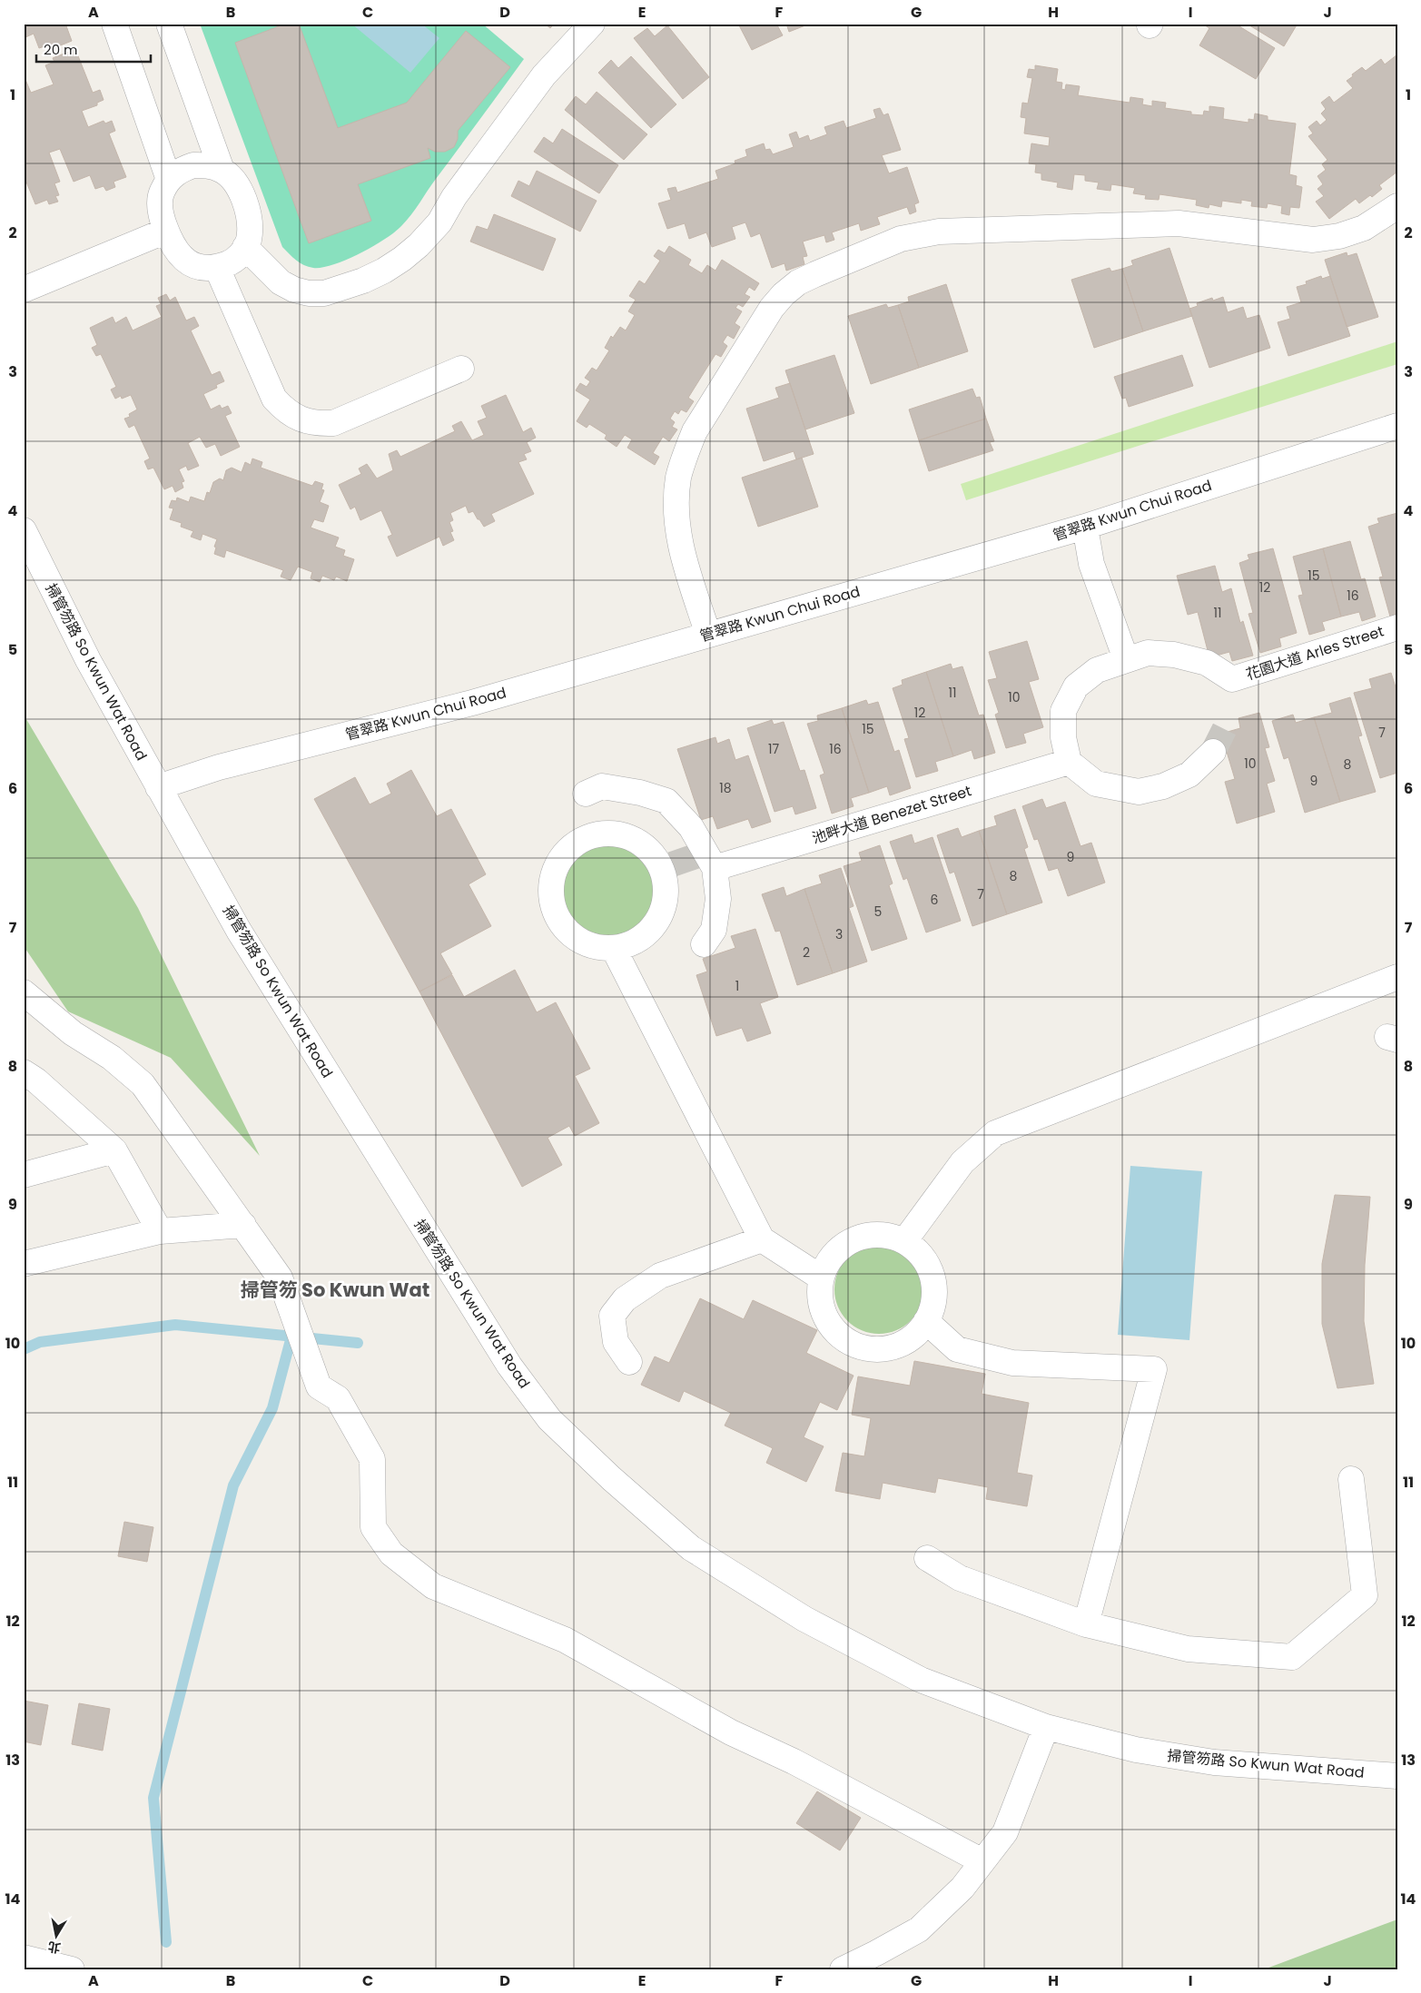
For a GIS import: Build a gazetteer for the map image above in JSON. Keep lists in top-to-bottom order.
{
  "streets": {
    "street": [
      "管翠路 Kwun Chui Road",
      "花園大道 Arles Street",
      "掃管笏路 So Kwun Wat Road",
      "池畔大道 Benezet Street"
    ]
  },
  "crossings": [
    ["管翠路 Kwun Chui Road", "掃管笏路 So Kwun Wat Road"]
  ],
  "districts": ["掃管笏 So Kwun Wat"],
  "house_numbers": [
    "15",
    "12",
    "16",
    "11",
    "11",
    "10",
    "12",
    "15",
    "7",
    "17",
    "16",
    "10",
    "8",
    "9",
    "18",
    "9",
    "8",
    "7",
    "6",
    "5",
    "3",
    "2",
    "1"
  ],
  "scale_bar": "20 m",
  "north": "bottom",
  "grid": {
    "columns": [
      "A",
      "B",
      "C",
      "D",
      "E",
      "F",
      "G",
      "H",
      "I",
      "J"
    ],
    "rows": [
      "1",
      "2",
      "3",
      "4",
      "5",
      "6",
      "7",
      "8",
      "9",
      "10",
      "11",
      "12",
      "13",
      "14"
    ]
  }
}
